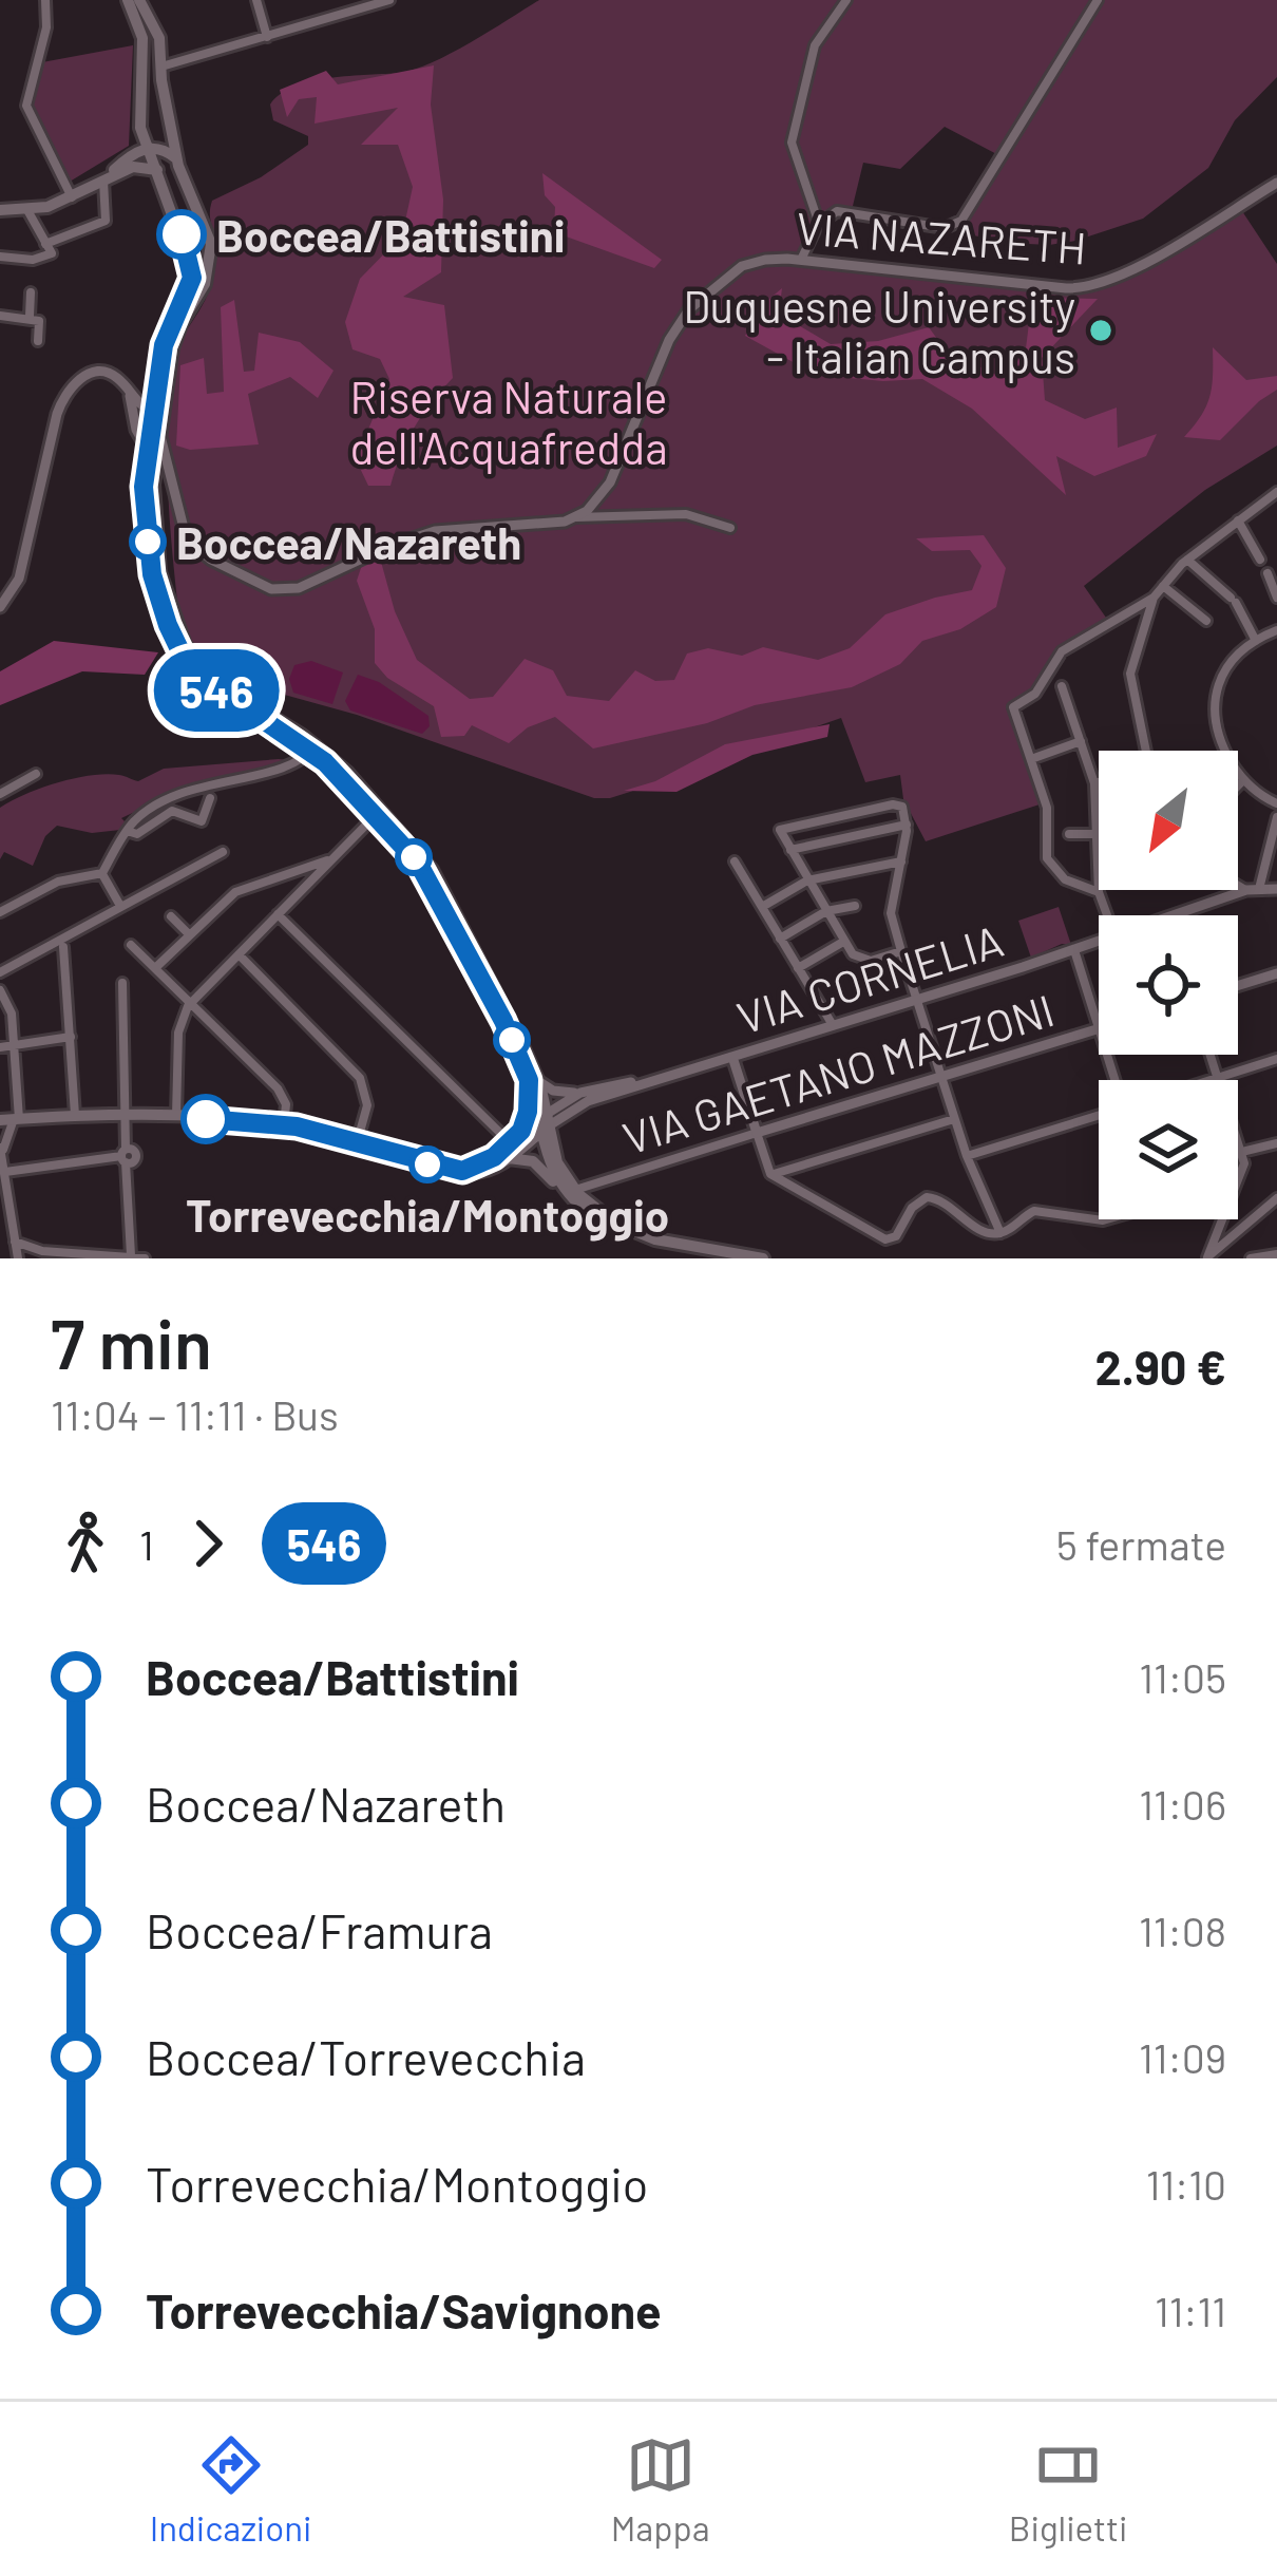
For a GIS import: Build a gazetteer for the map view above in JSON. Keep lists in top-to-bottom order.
{
  "streets": {
    "street": ["VIA NAZARETH", "VIA CORNELIA", "VIA GAETANO MAZZONI"]
  },
  "parks": ["Riserva Naturale dell'Acquafredda"],
  "places": [
    "Boccea/Battistini",
    "Duquesne University - Italian Campus",
    "Boccea/Nazareth",
    "Torrevecchia/Montoggio"
  ],
  "lines": ["bus line 546"],
  "north": "bottom left",
  "page": {
    "on_map": "546",
    "heading": ["7 min", "11:04 – 11:11 · Bus", "2.90 €"],
    "legs": ["1", "546", "5 fermate"],
    "list": [
      {
        "name": "Boccea/Battistini",
        "value": "11:05"
      },
      {
        "name": "Boccea/Nazareth",
        "value": "11:06"
      },
      {
        "name": "Boccea/Framura",
        "value": "11:08"
      },
      {
        "name": "Boccea/Torrevecchia",
        "value": "11:09"
      },
      {
        "name": "Torrevecchia/Montoggio",
        "value": "11:10"
      },
      {
        "name": "Torrevecchia/Savignone",
        "value": "11:11"
      }
    ],
    "tabs": ["Indicazioni", "Mappa", "Biglietti"]
  }
}
